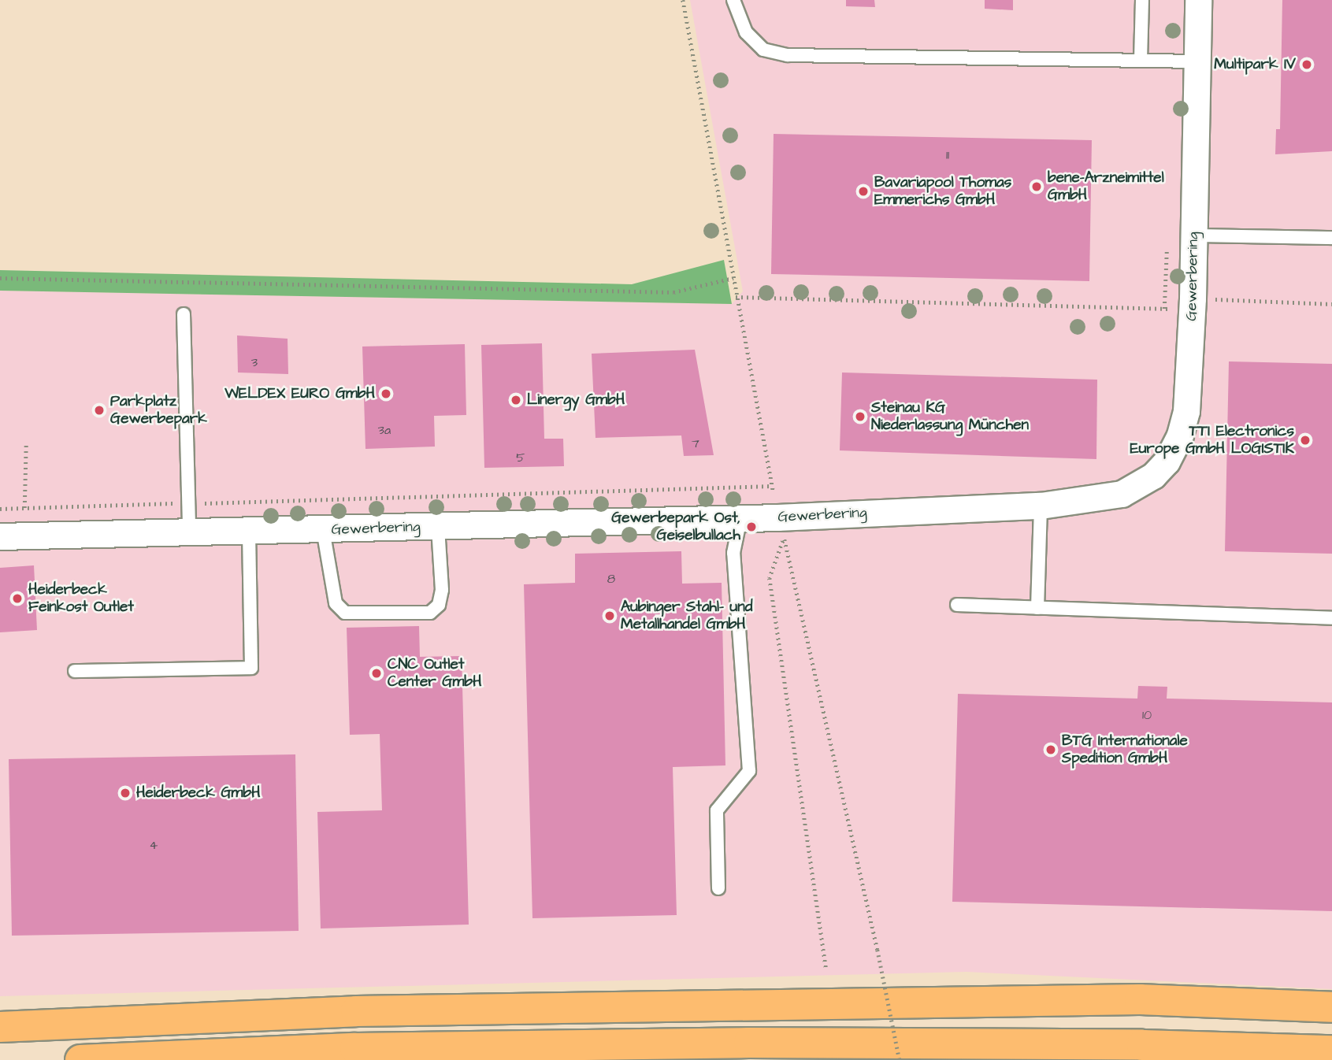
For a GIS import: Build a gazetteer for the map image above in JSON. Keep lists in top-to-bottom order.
{
  "streets": {
    "street": ["Gewerbering"]
  },
  "places": [
    "Multipark IV",
    "bene-Arzneimittel GmbH",
    "Bavariapool Thomas Emmerichs GmbH",
    "WELDEX EURO GmbH",
    "Linergy GmbH",
    "Parkplatz Gewerbepark",
    "Steinau KG Niederlassung München",
    "TTI Electronics Europe GmbH LOGISTIK",
    "Gewerbepark Ost, Geiselbullach",
    "Heiderbeck Feinkost Outlet",
    "Aubinger Stahl- und Metallhandel GmbH",
    "CNC Outlet Center GmbH",
    "BTG Internationale Spedition GmbH",
    "Heiderbeck GmbH"
  ],
  "house_numbers": [
    "11",
    "3",
    "3a",
    "7",
    "5",
    "8",
    "10",
    "4"
  ]
}
